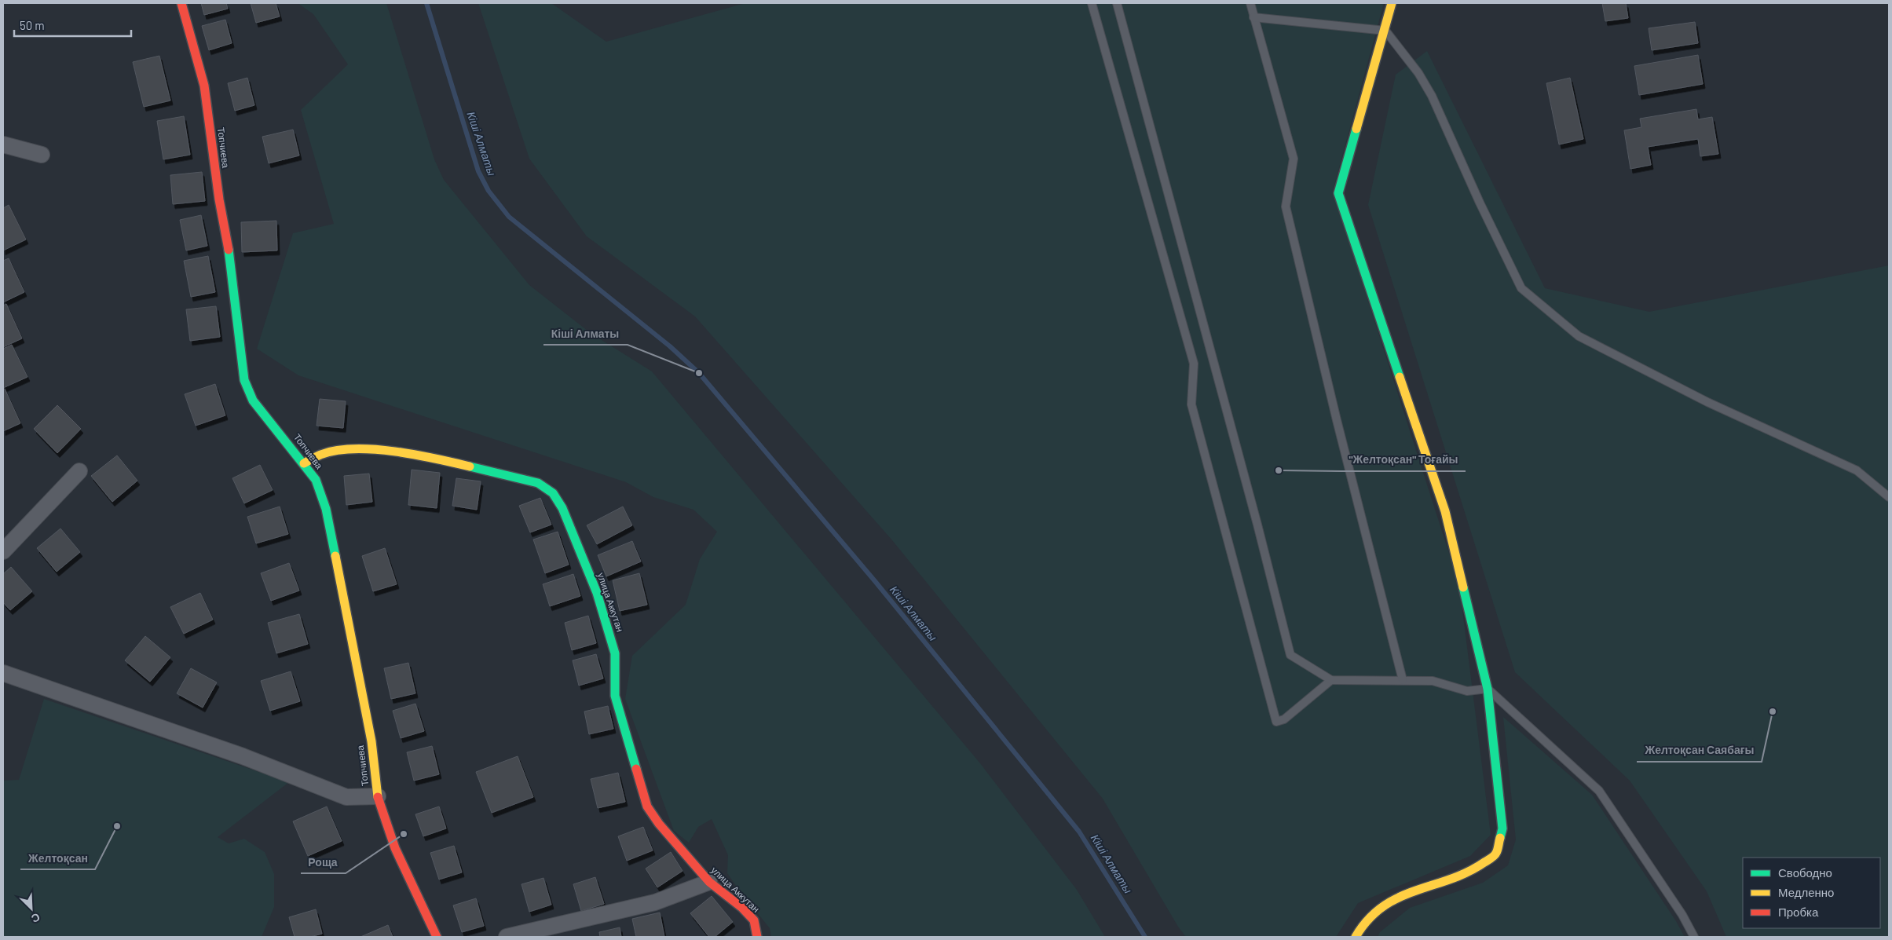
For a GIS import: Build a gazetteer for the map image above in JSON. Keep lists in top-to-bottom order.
{
  "streets": {
    "street": ["Топчиева", "улица Аккутан"]
  },
  "crossings": [
    ["Топчиева", "улица Аккутан"]
  ],
  "water": ["Кіші Алматы"],
  "places": [
    "Кіші Алматы",
    "\"Желтоқсан\" Тоғайы",
    "Желтоқсан Саябағы",
    "Желтоқсан",
    "Роща"
  ],
  "legend": ["Свободно", "Медленно", "Пробка"],
  "scale_bar": "50 m",
  "north": "bottom right"
}
